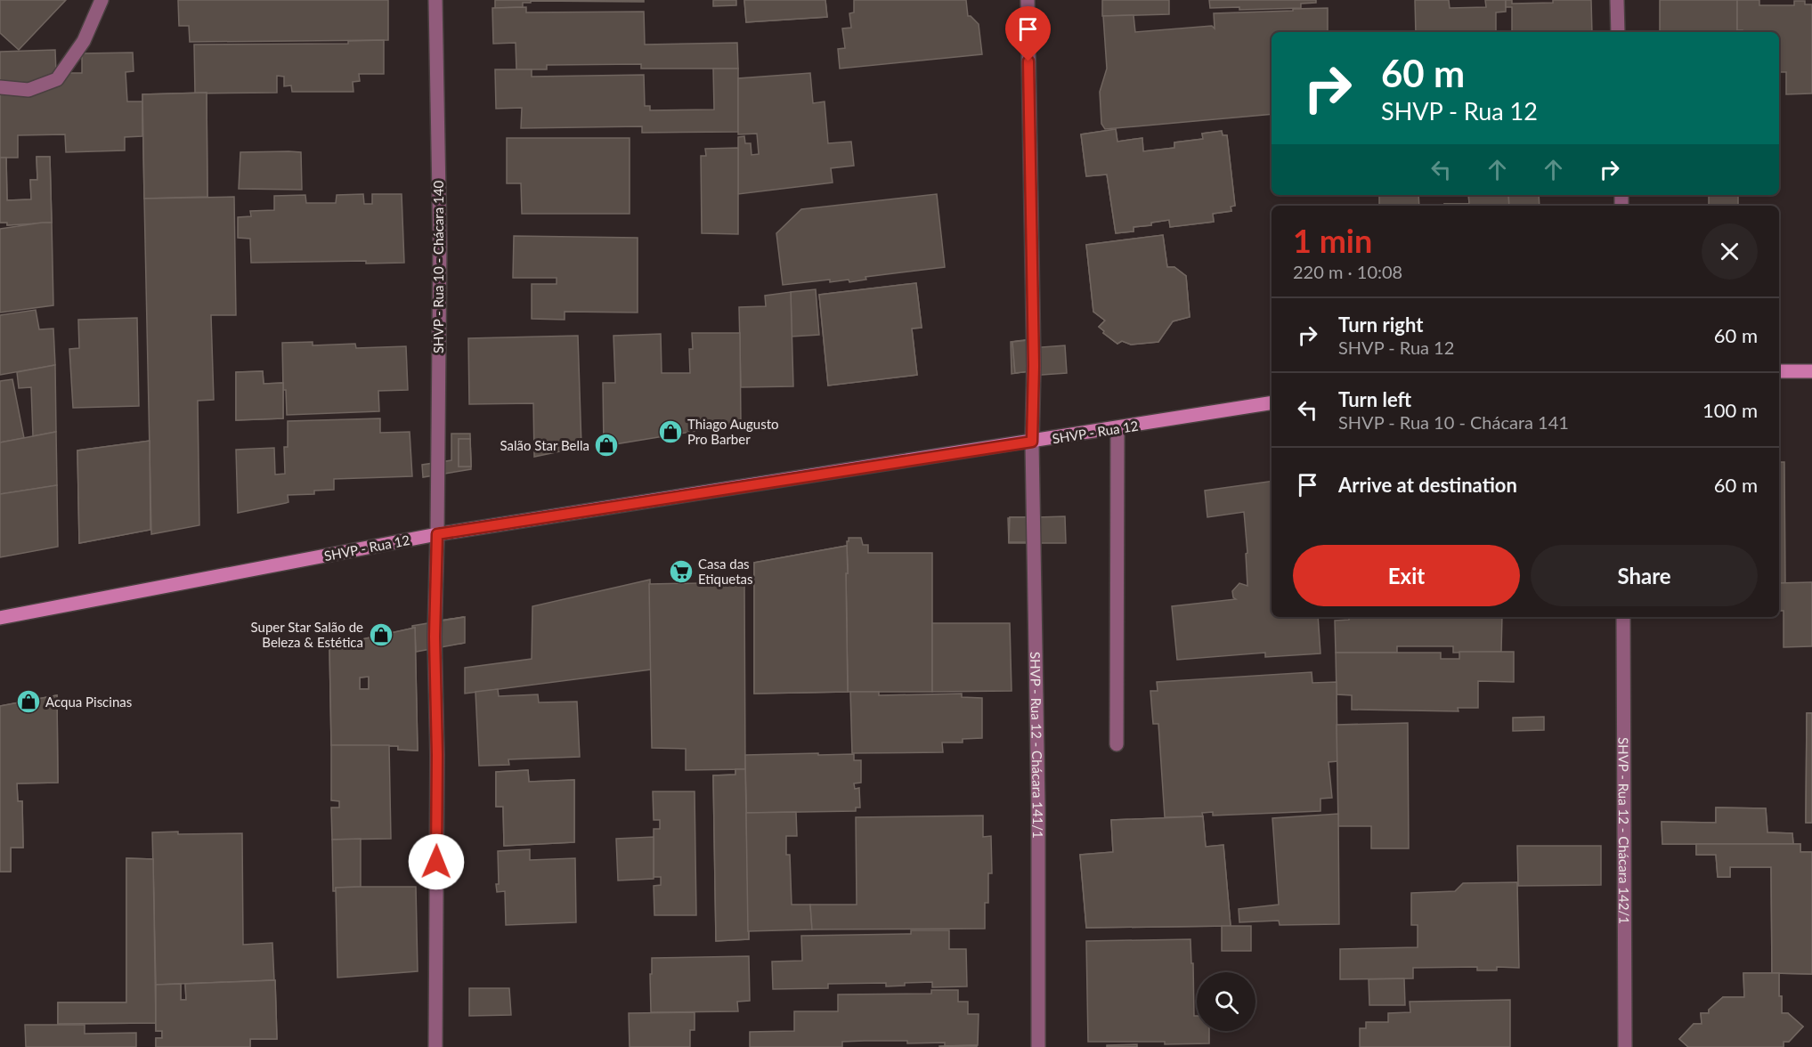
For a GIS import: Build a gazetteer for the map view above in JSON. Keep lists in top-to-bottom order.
{
  "streets": {
    "street": [
      "SHVP - Rua 10 - Chácara 140",
      "SHVP - Rua 12",
      "SHVP - Rua 12 - Chácara 141/1",
      "SHVP - Rua 12 - Chácara 142/1"
    ]
  },
  "crossings": [
    ["SHVP - Rua 10 - Chácara 140", "SHVP - Rua 12"],
    ["SHVP - Rua 12", "SHVP - Rua 12 - Chácara 141/1"]
  ],
  "places": {
    "shop": [
      "Thiago Augusto Pro Barber",
      "Salão Star Bella",
      "Super Star Salão de Beleza & Estética",
      "Acqua Piscinas"
    ],
    "supermarket": ["Casa das Etiquetas"]
  },
  "page": {
    "turn": ["60 m", "SHVP - Rua 12"],
    "heading": ["1 min", "220 m · 10:08"],
    "list": [
      {
        "name": "Turn right",
        "note": "SHVP - Rua 12",
        "value": "60 m"
      },
      {
        "name": "Turn left",
        "note": "SHVP - Rua 10 - Chácara 141",
        "value": "100 m"
      },
      {
        "name": "Arrive at destination",
        "value": "60 m"
      }
    ],
    "buttons": ["Exit", "Share"]
  }
}
